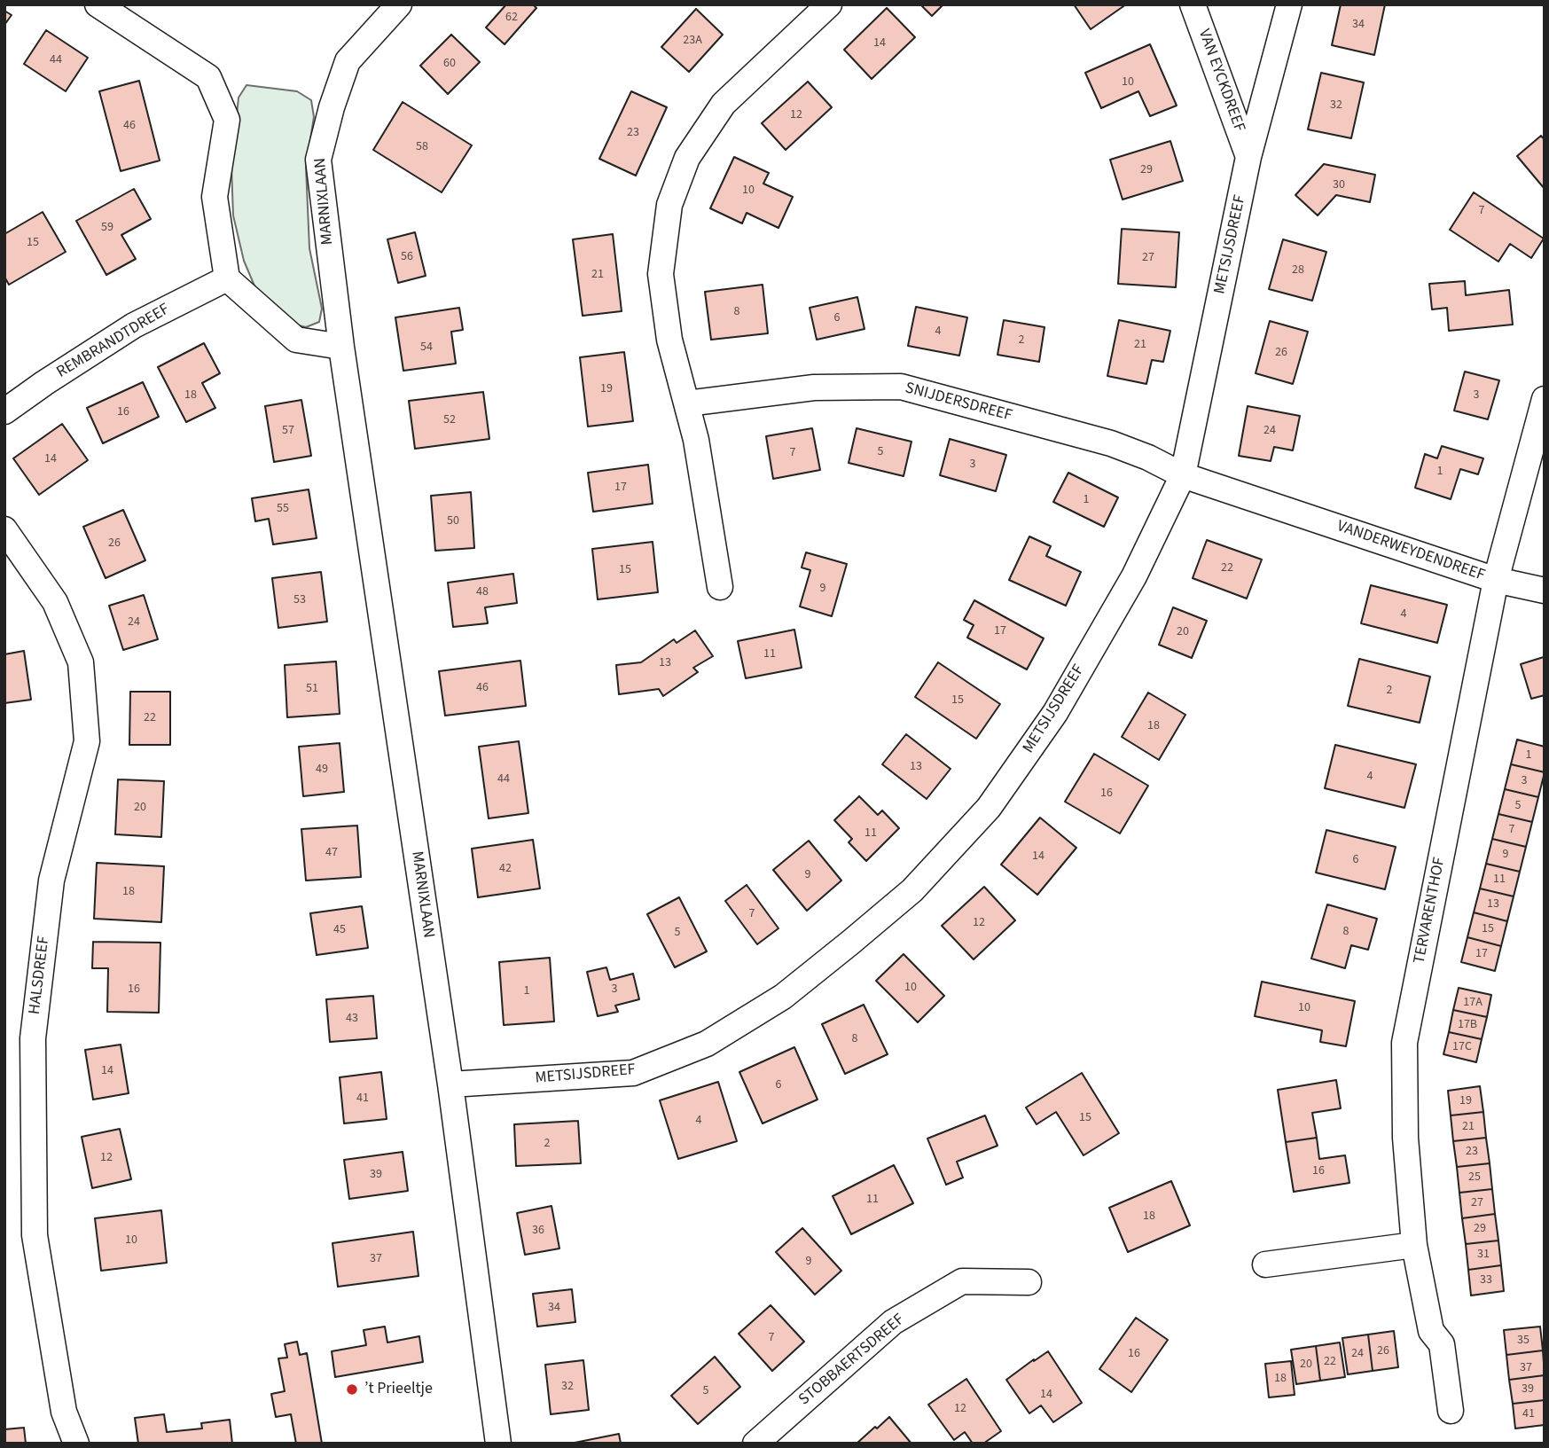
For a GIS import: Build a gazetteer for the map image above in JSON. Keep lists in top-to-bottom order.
{
  "streets": {
    "street": [
      "VAN EYCKDREEF",
      "MARNIXLAAN",
      "METSIJSDREEF",
      "REMBRANDTDREEF",
      "SNIJDERSDREEF",
      "VANDERWEYDENDREEF",
      "TERVARENTHOF",
      "HALSDREEF",
      "STOBBAERTSDREEF"
    ]
  },
  "crossings": [
    ["VAN EYCKDREEF", "METSIJSDREEF"],
    ["MARNIXLAAN", "METSIJSDREEF"],
    ["METSIJSDREEF", "SNIJDERSDREEF"],
    ["METSIJSDREEF", "VANDERWEYDENDREEF"],
    ["SNIJDERSDREEF", "VANDERWEYDENDREEF"],
    ["VANDERWEYDENDREEF", "TERVARENTHOF"]
  ],
  "places": ["’t Prieeltje"],
  "house_numbers": [
    "62",
    "34",
    "23A",
    "14",
    "44",
    "60",
    "10",
    "32",
    "12",
    "46",
    "23",
    "58",
    "29",
    "30",
    "10",
    "7",
    "59",
    "15",
    "56",
    "27",
    "28",
    "21",
    "8",
    "6",
    "4",
    "2",
    "21",
    "54",
    "26",
    "19",
    "18",
    "3",
    "16",
    "52",
    "57",
    "24",
    "5",
    "7",
    "14",
    "3",
    "1",
    "17",
    "1",
    "55",
    "50",
    "26",
    "22",
    "15",
    "9",
    "48",
    "53",
    "4",
    "24",
    "17",
    "20",
    "11",
    "13",
    "46",
    "51",
    "2",
    "15",
    "22",
    "18",
    "1",
    "13",
    "49",
    "4",
    "44",
    "3",
    "16",
    "5",
    "20",
    "7",
    "11",
    "47",
    "9",
    "14",
    "6",
    "42",
    "9",
    "11",
    "18",
    "13",
    "7",
    "12",
    "15",
    "45",
    "8",
    "5",
    "17",
    "10",
    "16",
    "3",
    "1",
    "17A",
    "10",
    "43",
    "17B",
    "8",
    "17C",
    "14",
    "6",
    "41",
    "19",
    "15",
    "4",
    "21",
    "2",
    "23",
    "12",
    "16",
    "39",
    "25",
    "11",
    "27",
    "18",
    "29",
    "36",
    "10",
    "31",
    "37",
    "9",
    "33",
    "34",
    "7",
    "35",
    "26",
    "16",
    "24",
    "22",
    "20",
    "37",
    "18",
    "32",
    "39",
    "5",
    "14",
    "12",
    "41"
  ]
}
